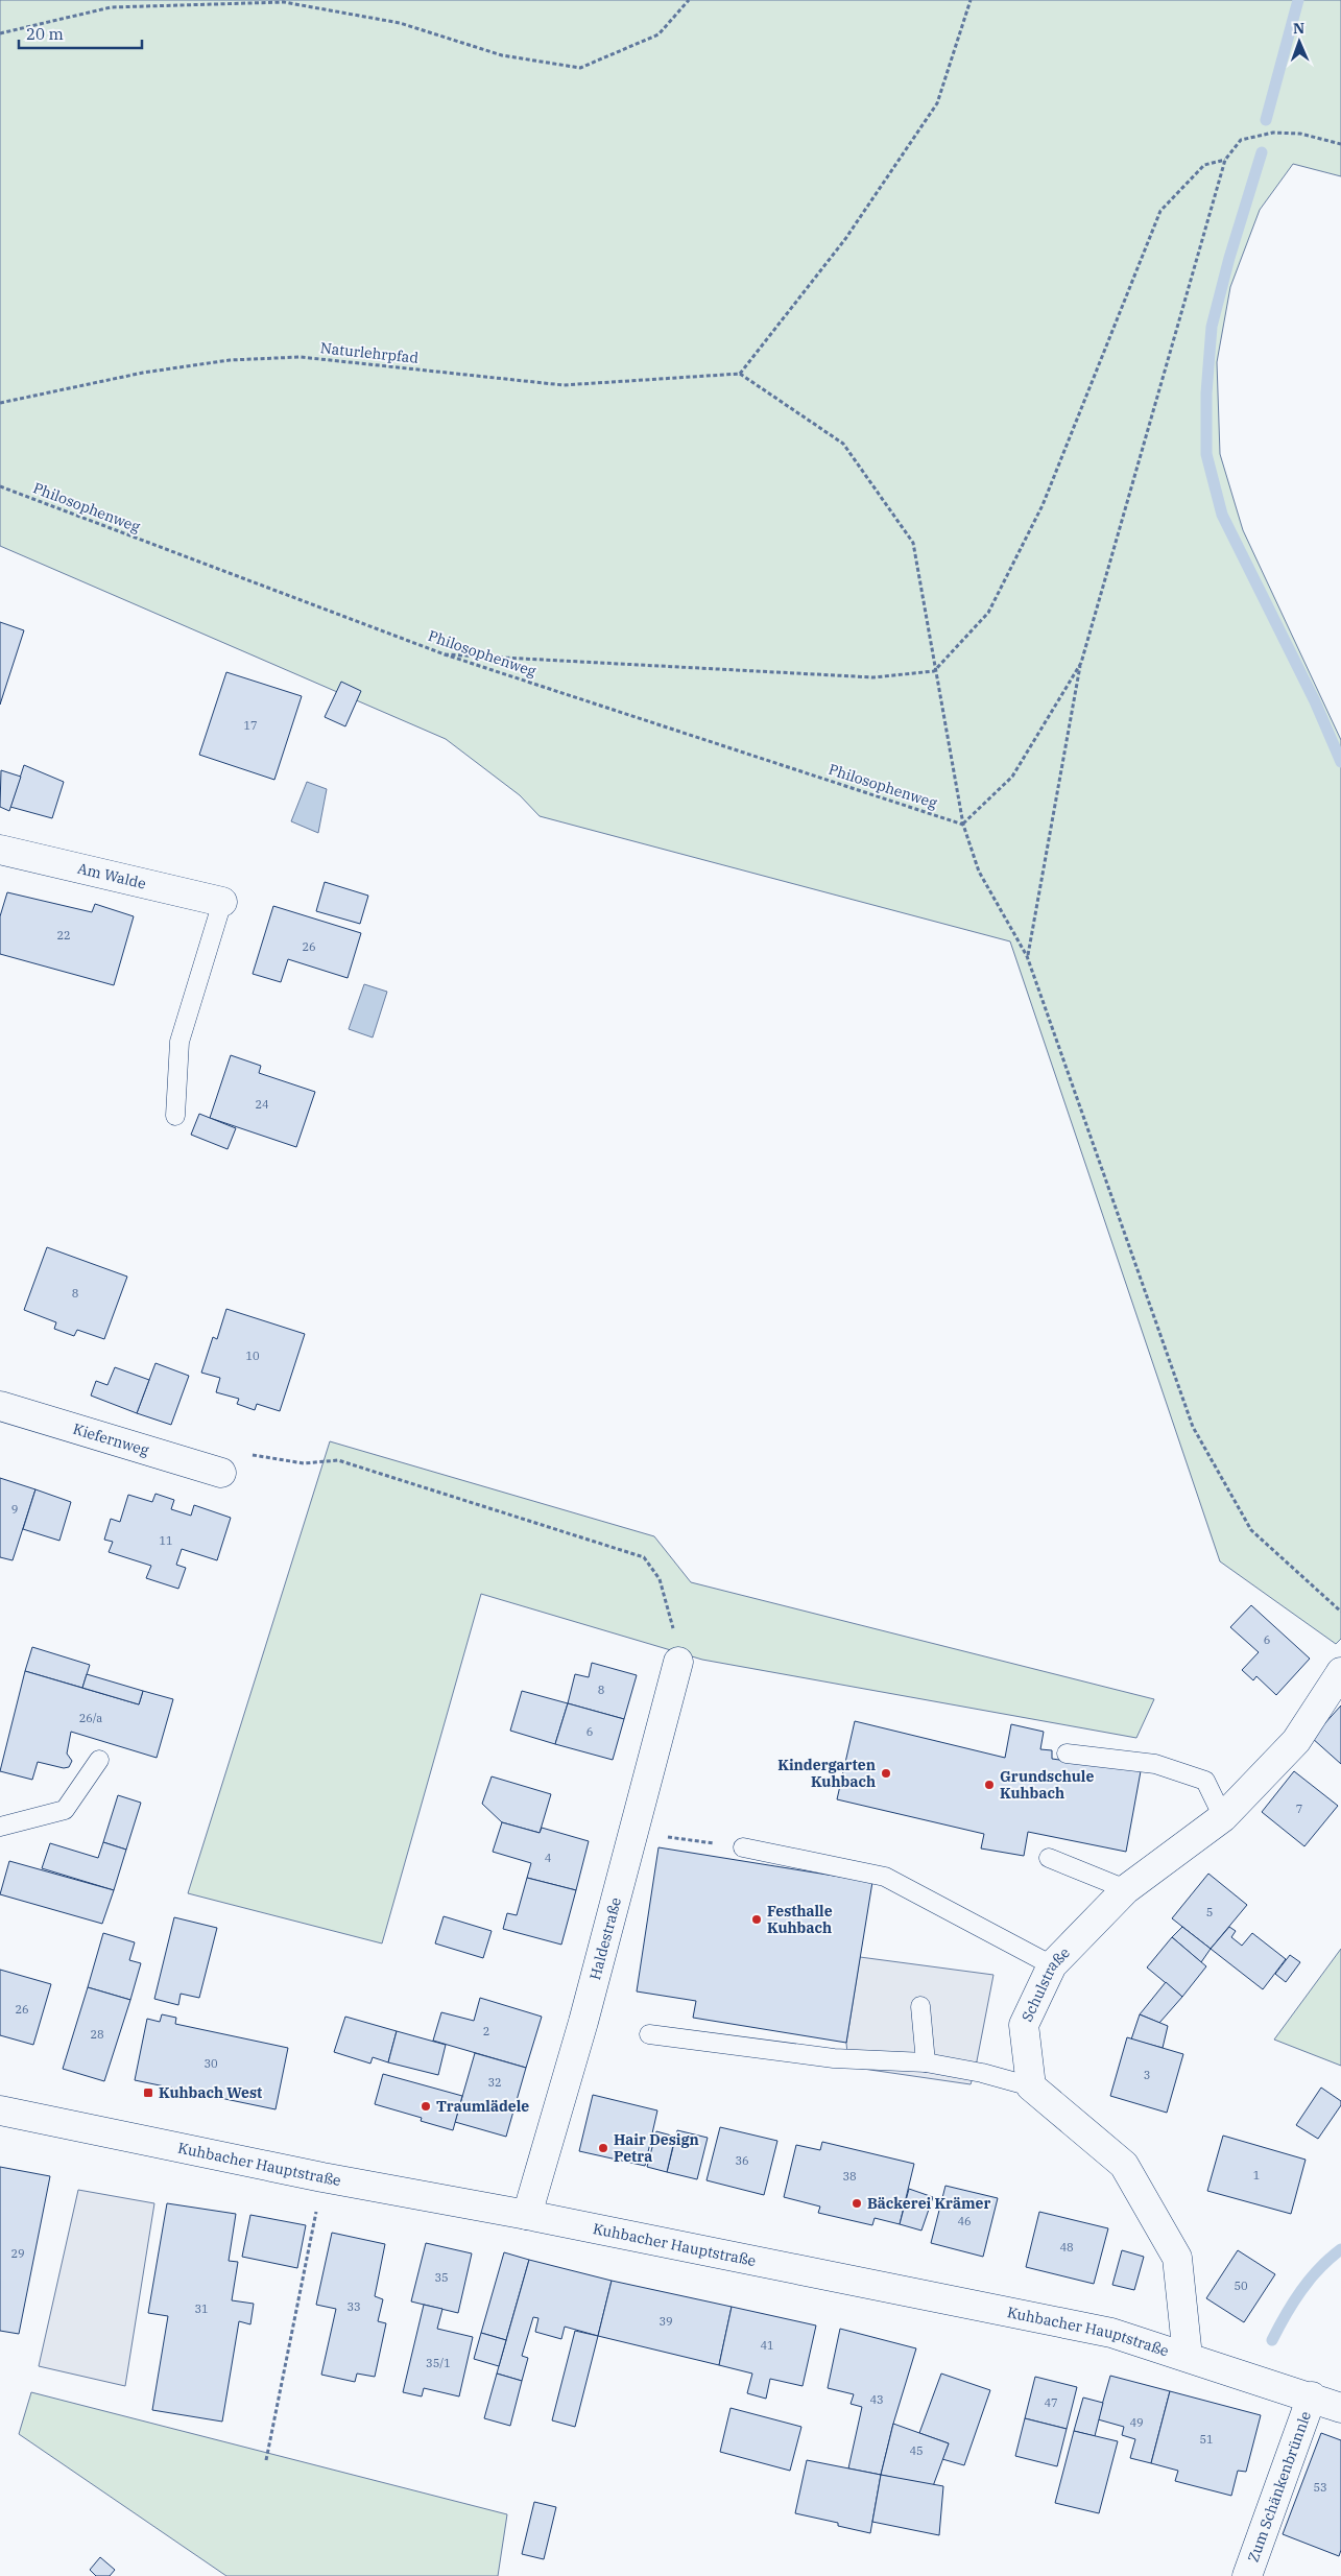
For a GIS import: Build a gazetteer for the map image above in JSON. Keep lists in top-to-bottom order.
{
  "streets": {
    "street": [
      "Am Walde",
      "Kiefernweg",
      "Haldestraße",
      "Schulstraße",
      "Kuhbacher Hauptstraße",
      "Zum Schänkenbrünnle"
    ],
    "path": ["Naturlehrpfad", "Philosophenweg"]
  },
  "crossings": [
    ["Haldestraße", "Kuhbacher Hauptstraße"],
    ["Kuhbacher Hauptstraße", "Zum Schänkenbrünnle"]
  ],
  "places": {
    "other": [
      "Kindergarten Kuhbach",
      "Grundschule Kuhbach",
      "Festhalle Kuhbach",
      "Traumlädele",
      "Hair Design Petra",
      "Bäckerei Krämer"
    ],
    "transit": ["Kuhbach West"]
  },
  "house_numbers": [
    "17",
    "22",
    "26",
    "24",
    "8",
    "10",
    "9",
    "11",
    "6",
    "8",
    "26/a",
    "6",
    "7",
    "4",
    "5",
    "26",
    "2",
    "28",
    "30",
    "3",
    "32",
    "36",
    "1",
    "38",
    "46",
    "48",
    "29",
    "35",
    "50",
    "33",
    "31",
    "39",
    "41",
    "35/1",
    "43",
    "47",
    "49",
    "51",
    "45",
    "53"
  ],
  "scale_bar": "20 m",
  "north": "top"
}
